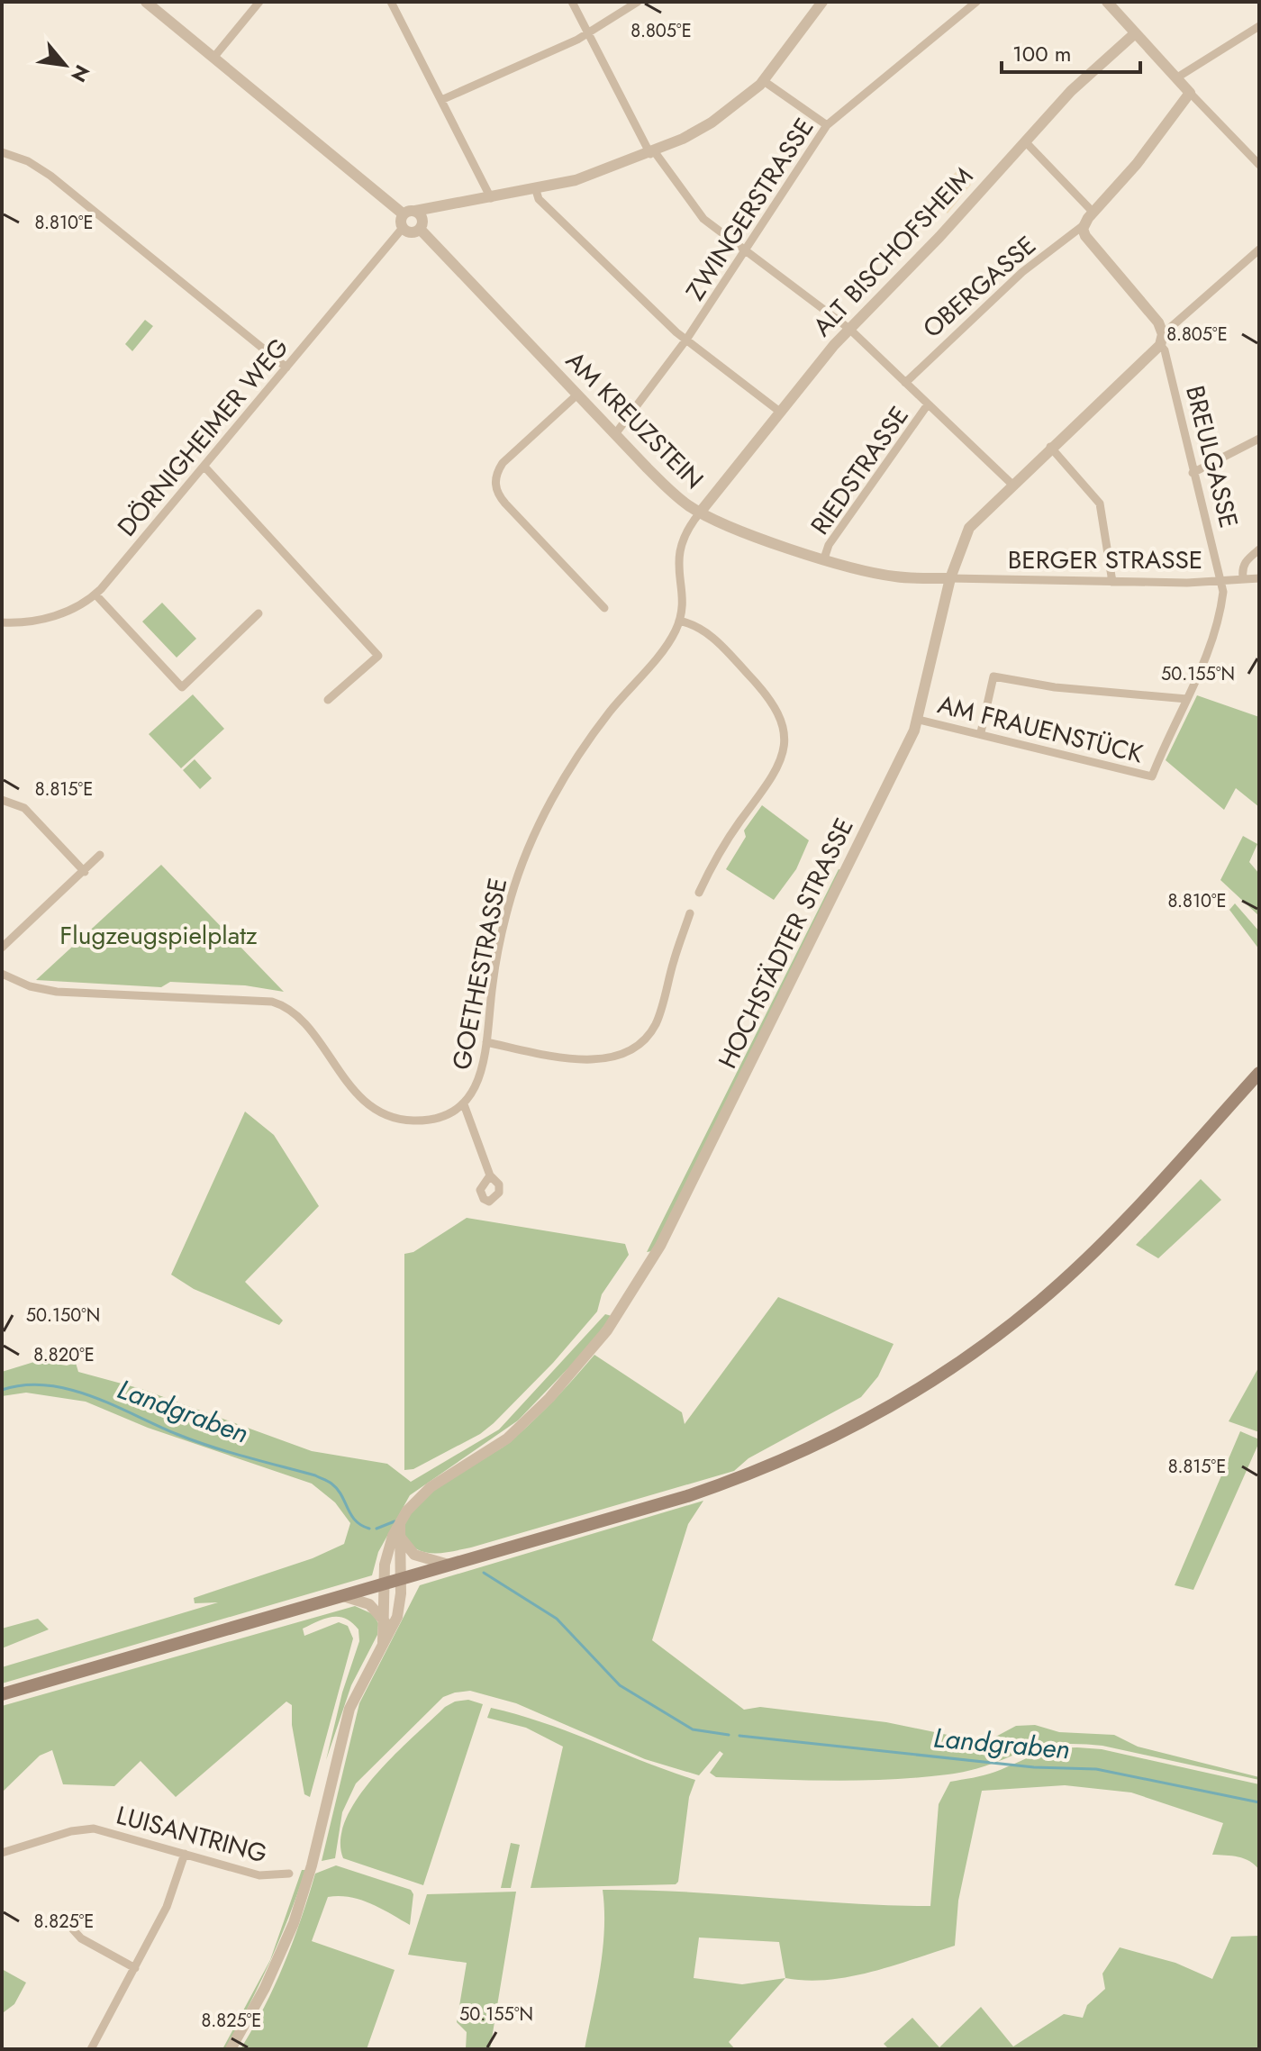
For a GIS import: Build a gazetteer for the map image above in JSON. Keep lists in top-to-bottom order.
{
  "streets": {
    "street": [
      "ZWINGERSTRASSE",
      "ALT BISCHOFSHEIM",
      "OBERGASSE",
      "AM KREUZSTEIN",
      "DÖRNIGHEIMER WEG",
      "BREULGASSE",
      "RIEDSTRASSE",
      "BERGER STRASSE",
      "AM FRAUENSTÜCK",
      "HOCHSTÄDTER STRASSE",
      "GOETHESTRASSE",
      "LUISANTRING"
    ]
  },
  "crossings": [
    ["ZWINGERSTRASSE", "AM KREUZSTEIN"],
    ["ALT BISCHOFSHEIM", "AM KREUZSTEIN"],
    ["OBERGASSE", "BREULGASSE"],
    ["AM KREUZSTEIN", "RIEDSTRASSE"],
    ["AM KREUZSTEIN", "BERGER STRASSE"],
    ["AM KREUZSTEIN", "HOCHSTÄDTER STRASSE"],
    ["BREULGASSE", "BERGER STRASSE"],
    ["BREULGASSE", "HOCHSTÄDTER STRASSE"],
    ["BERGER STRASSE", "HOCHSTÄDTER STRASSE"],
    ["AM FRAUENSTÜCK", "HOCHSTÄDTER STRASSE"]
  ],
  "water": ["Landgraben"],
  "parks": ["Flugzeugspielplatz"],
  "scale_bar": "100 m",
  "north": "bottom right",
  "coordinates": [
    "8.805°E",
    "8.810°E",
    "50.155°N",
    "8.815°E",
    "50.150°N",
    "8.820°E",
    "8.825°E"
  ]
}
